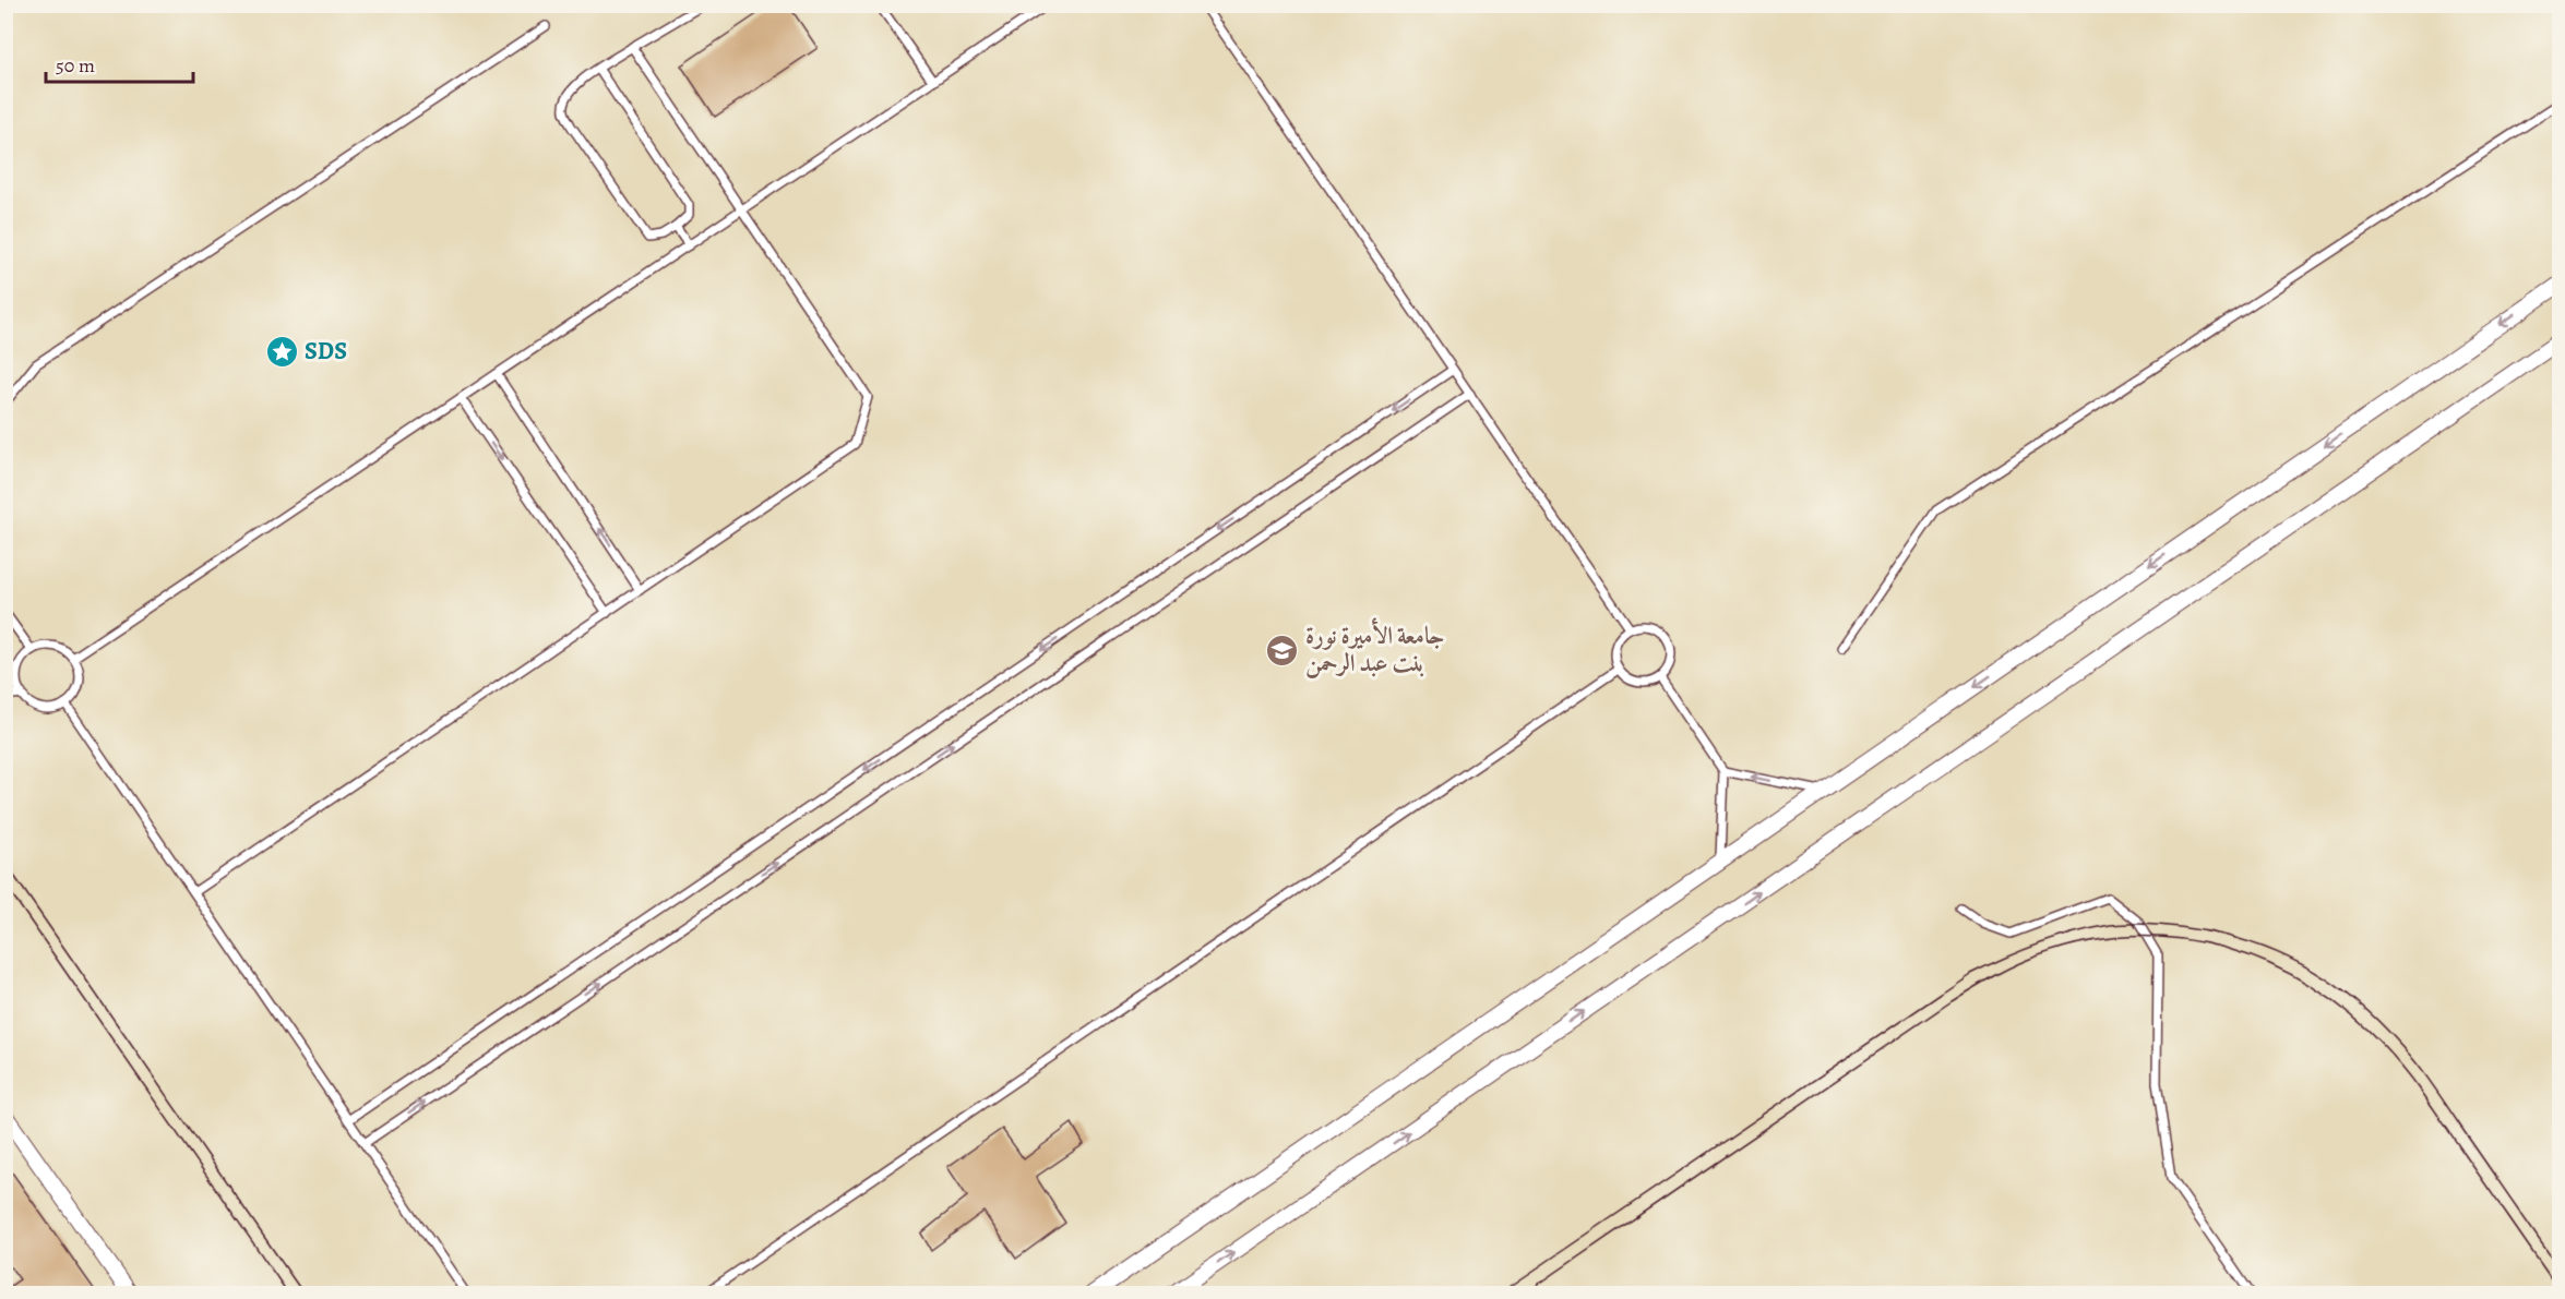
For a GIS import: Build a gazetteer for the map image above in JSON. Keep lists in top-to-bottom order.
{
  "places": {
    "place": ["SDS"],
    "school or university": ["جامعة الأميرة نورة بنت عبد الرحمن"]
  },
  "scale_bar": "50 m"
}
